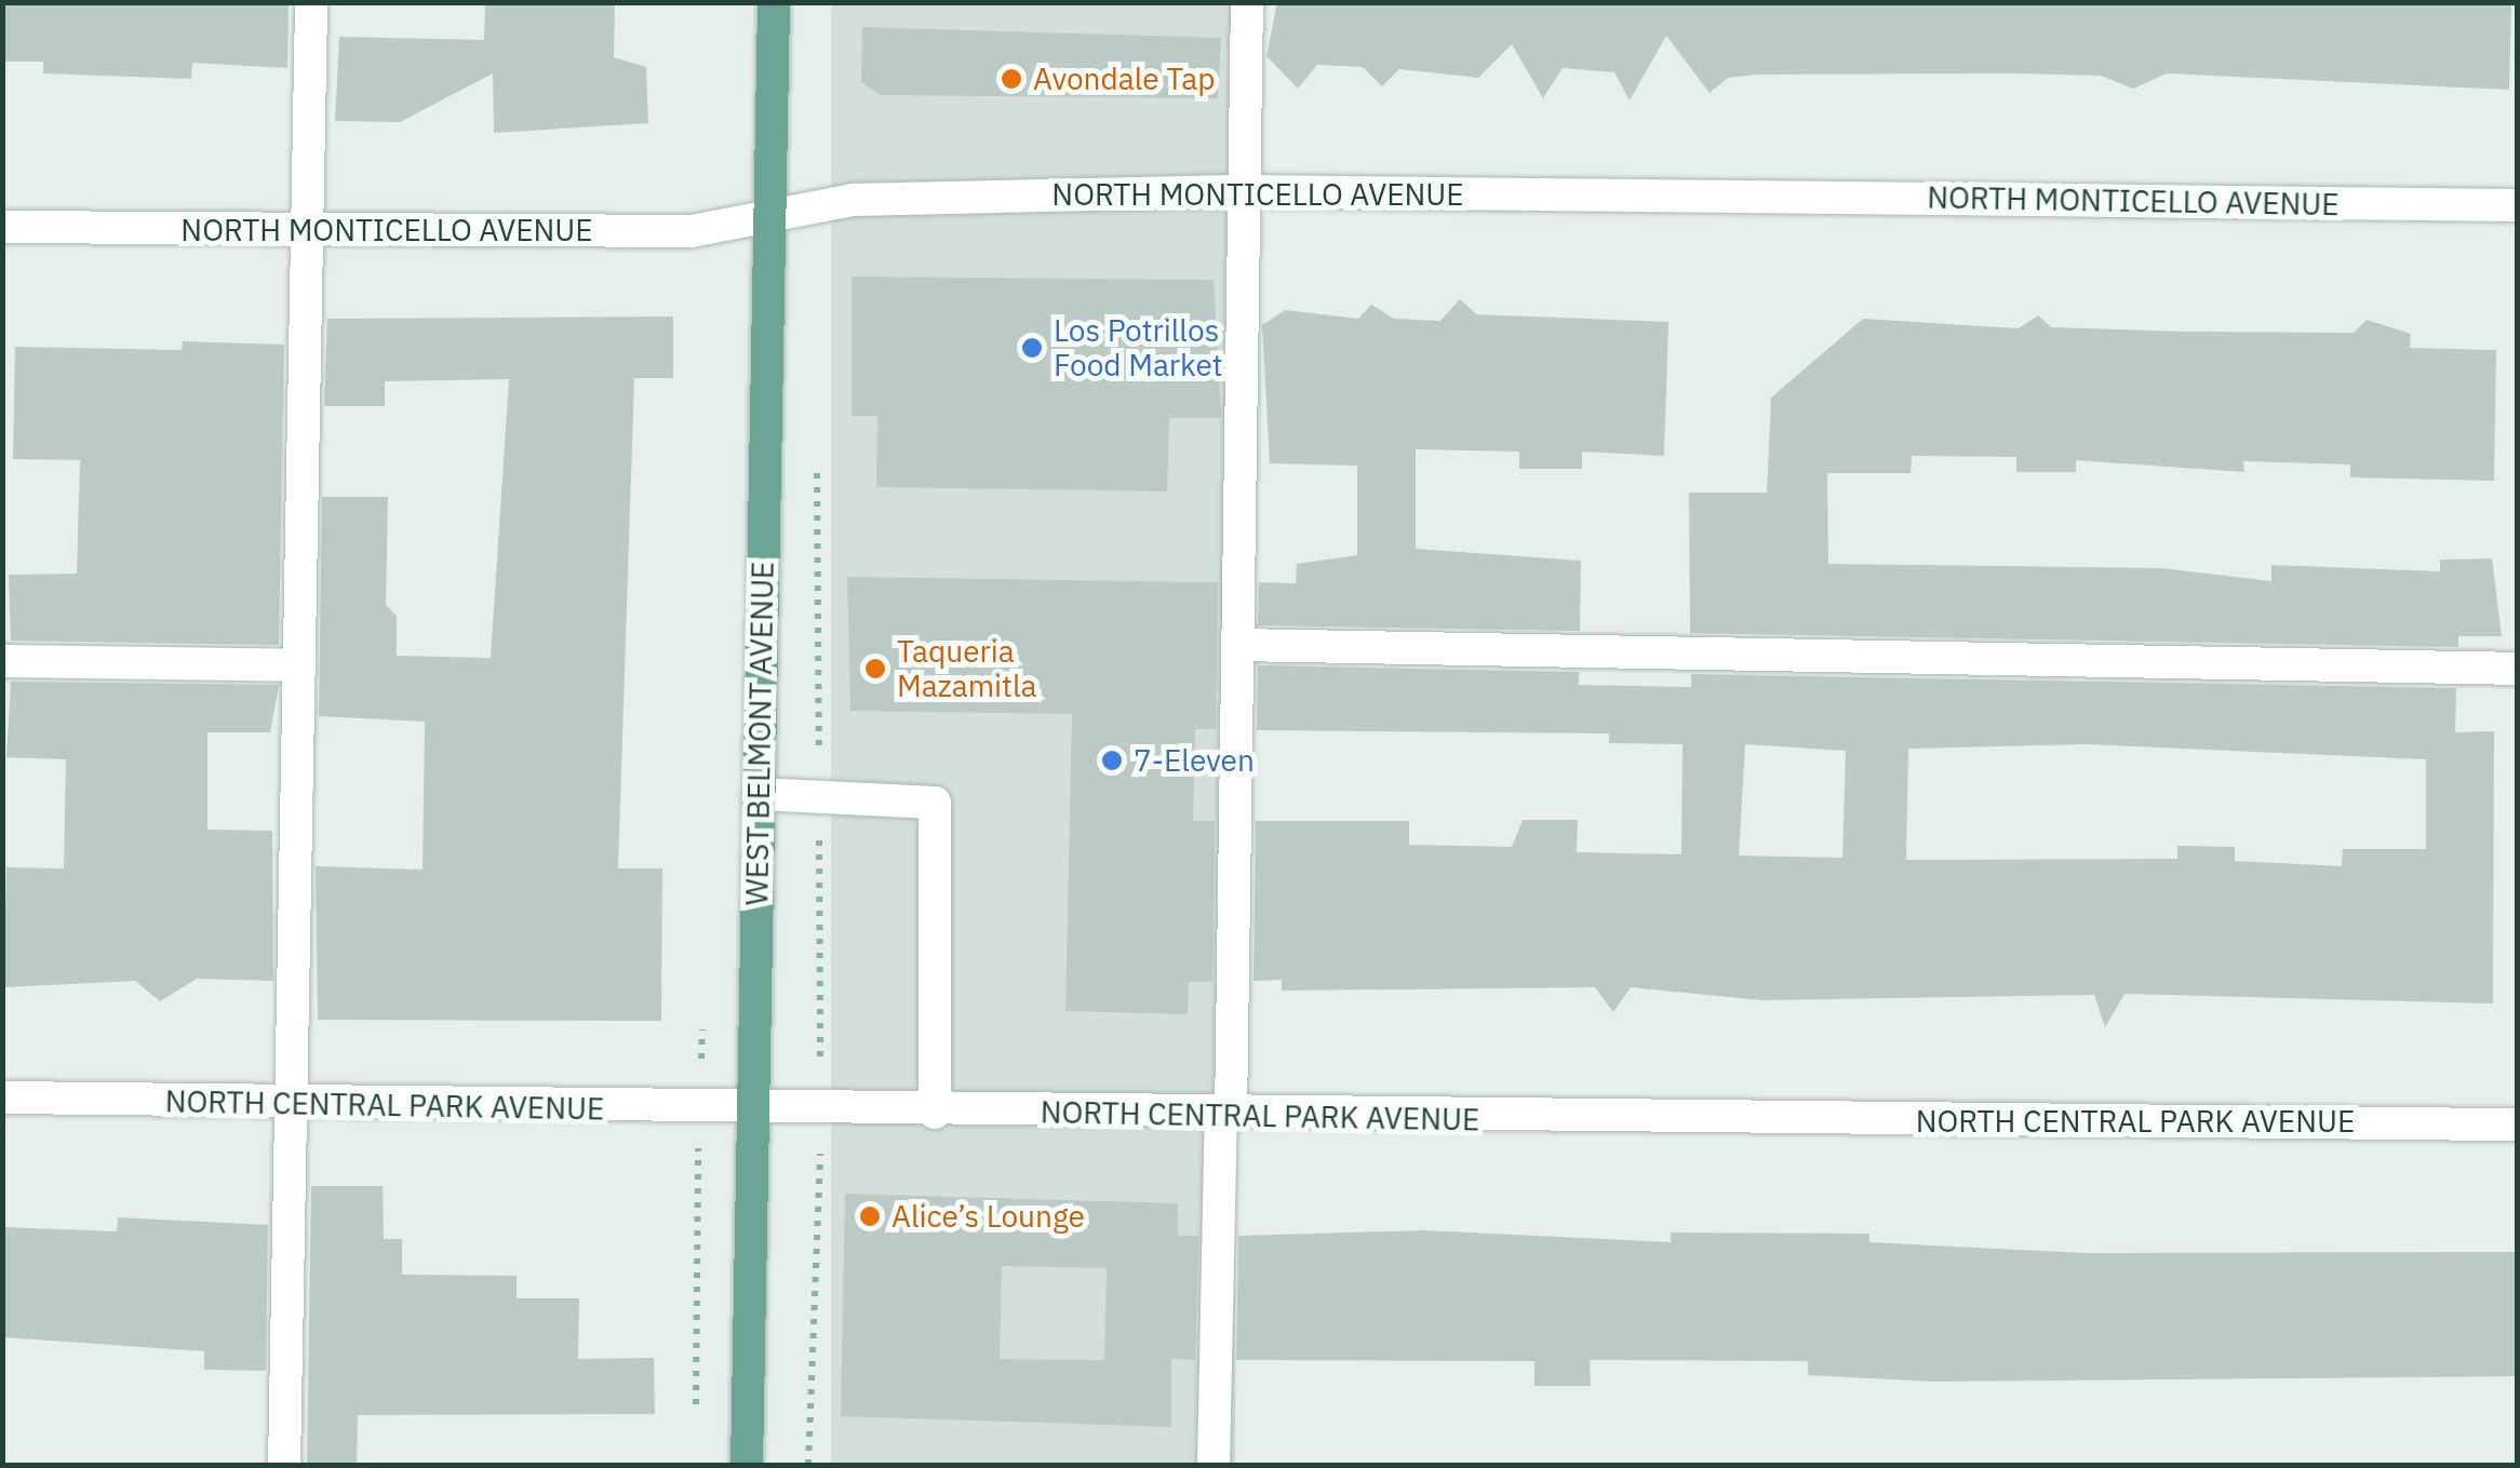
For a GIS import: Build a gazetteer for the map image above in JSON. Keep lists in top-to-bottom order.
{
  "streets": {
    "main road": ["WEST BELMONT AVENUE"],
    "street": ["NORTH MONTICELLO AVENUE", "NORTH CENTRAL PARK AVENUE"]
  },
  "crossings": [
    ["NORTH MONTICELLO AVENUE", "WEST BELMONT AVENUE"],
    ["WEST BELMONT AVENUE", "NORTH CENTRAL PARK AVENUE"]
  ],
  "places": [
    "Avondale Tap",
    "Los Potrillos Food Market",
    "Taqueria Mazamitla",
    "7-Eleven",
    "Alice’s Lounge"
  ]
}
